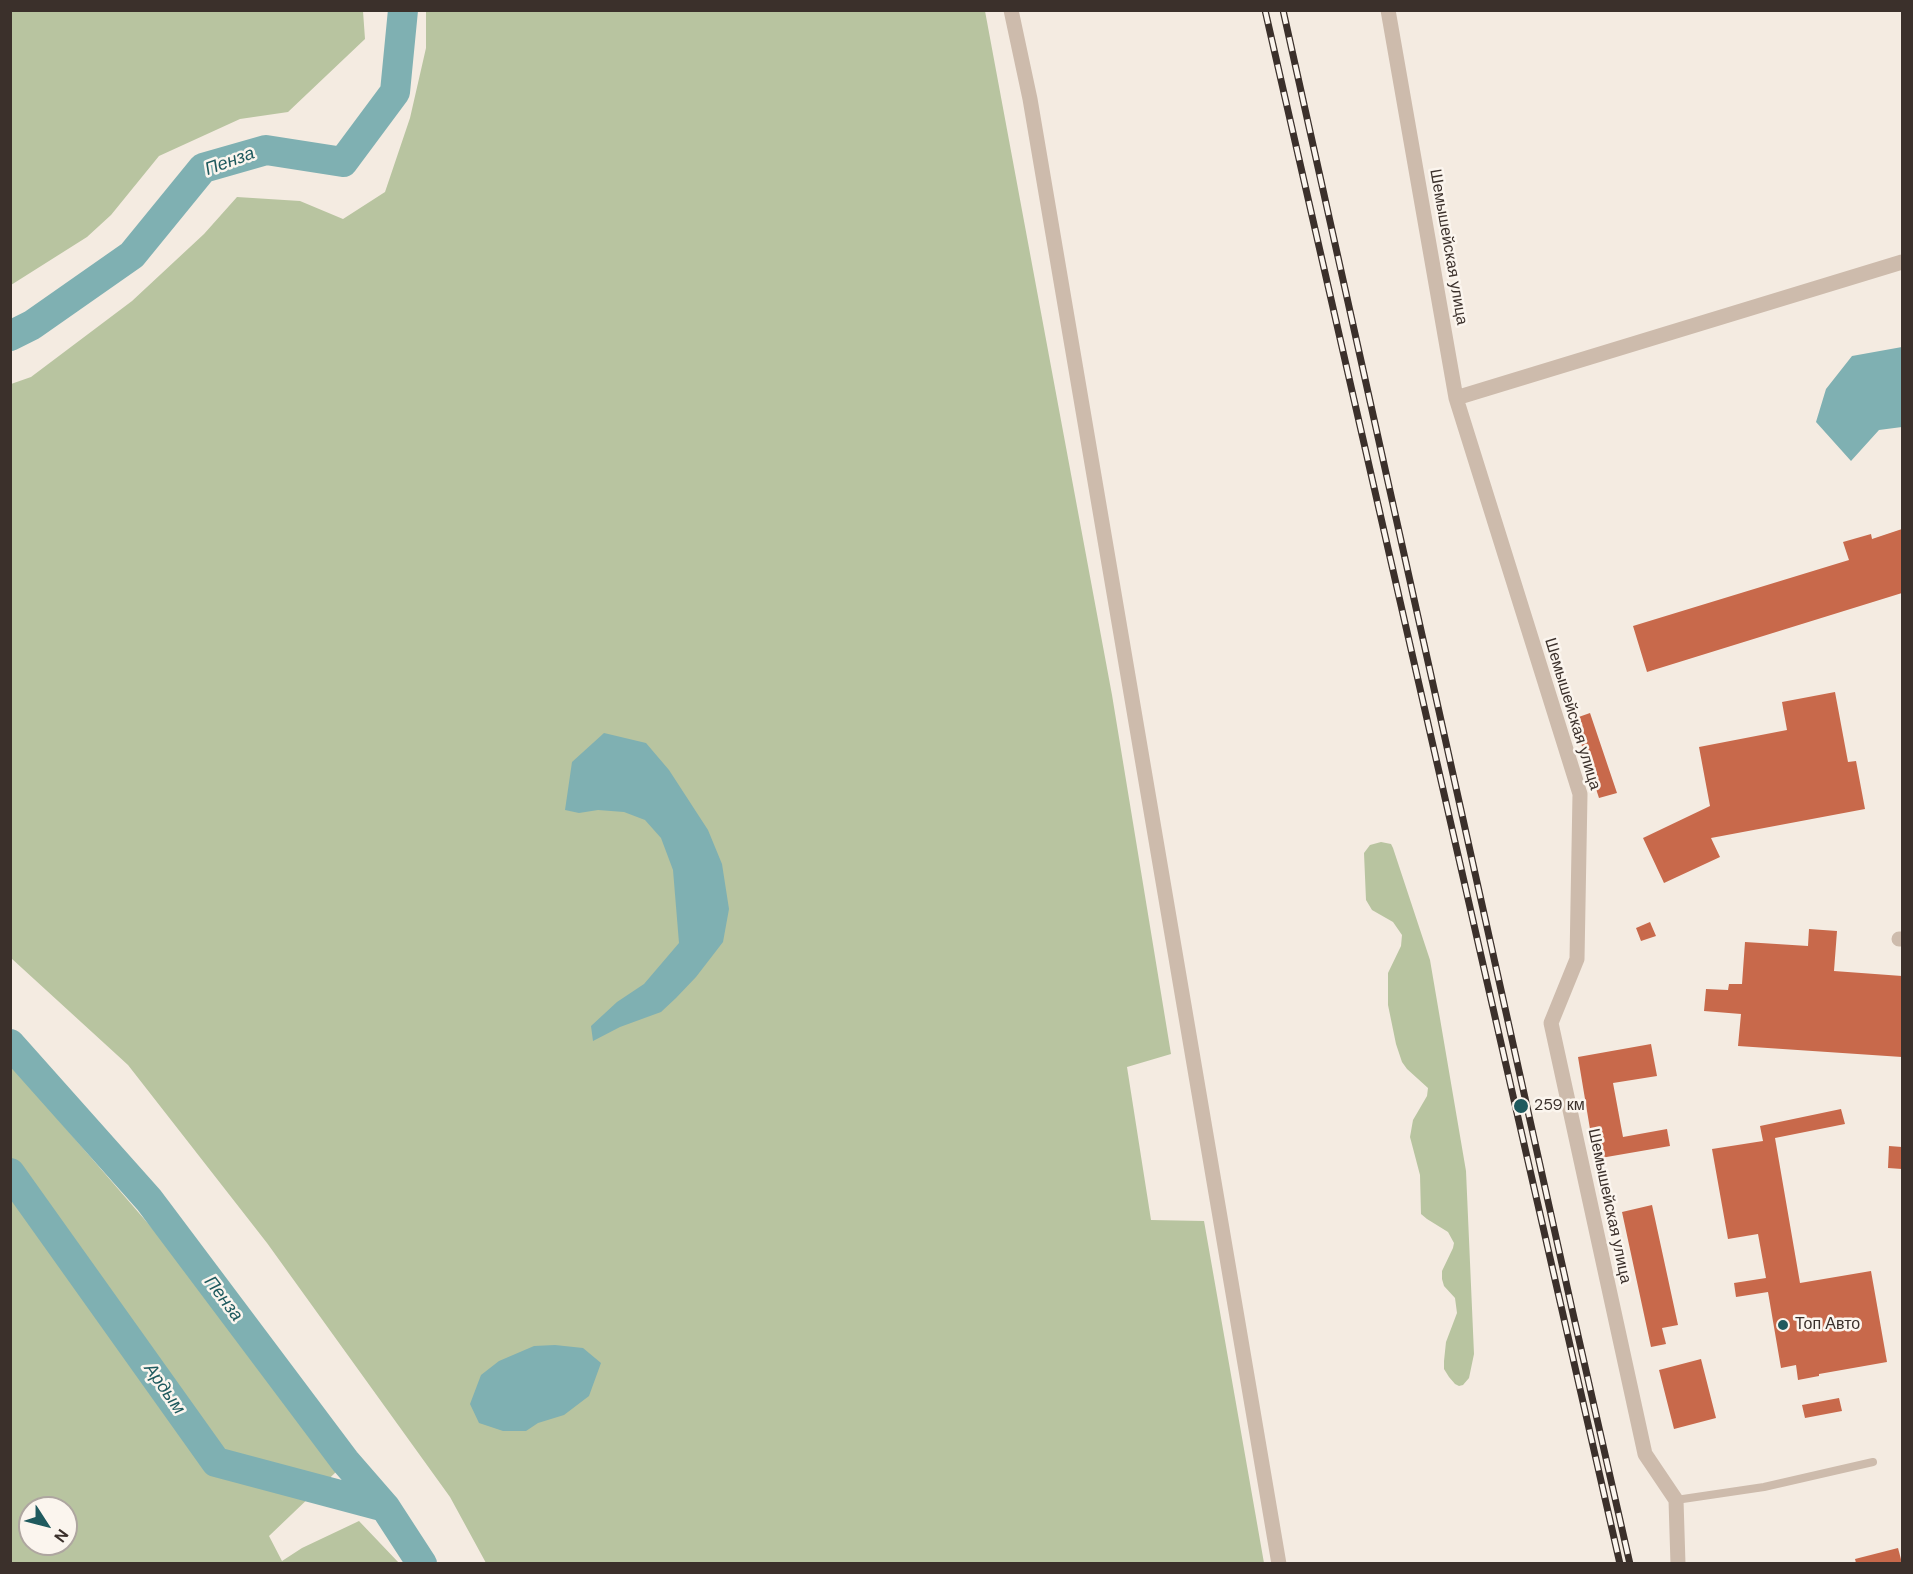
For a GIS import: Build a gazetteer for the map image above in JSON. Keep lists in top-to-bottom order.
{
  "streets": {
    "street": ["Шемышейская улица"]
  },
  "water": ["Пенза", "Ардым"],
  "places": ["259 км", "Топ Авто"],
  "north": "bottom right"
}
